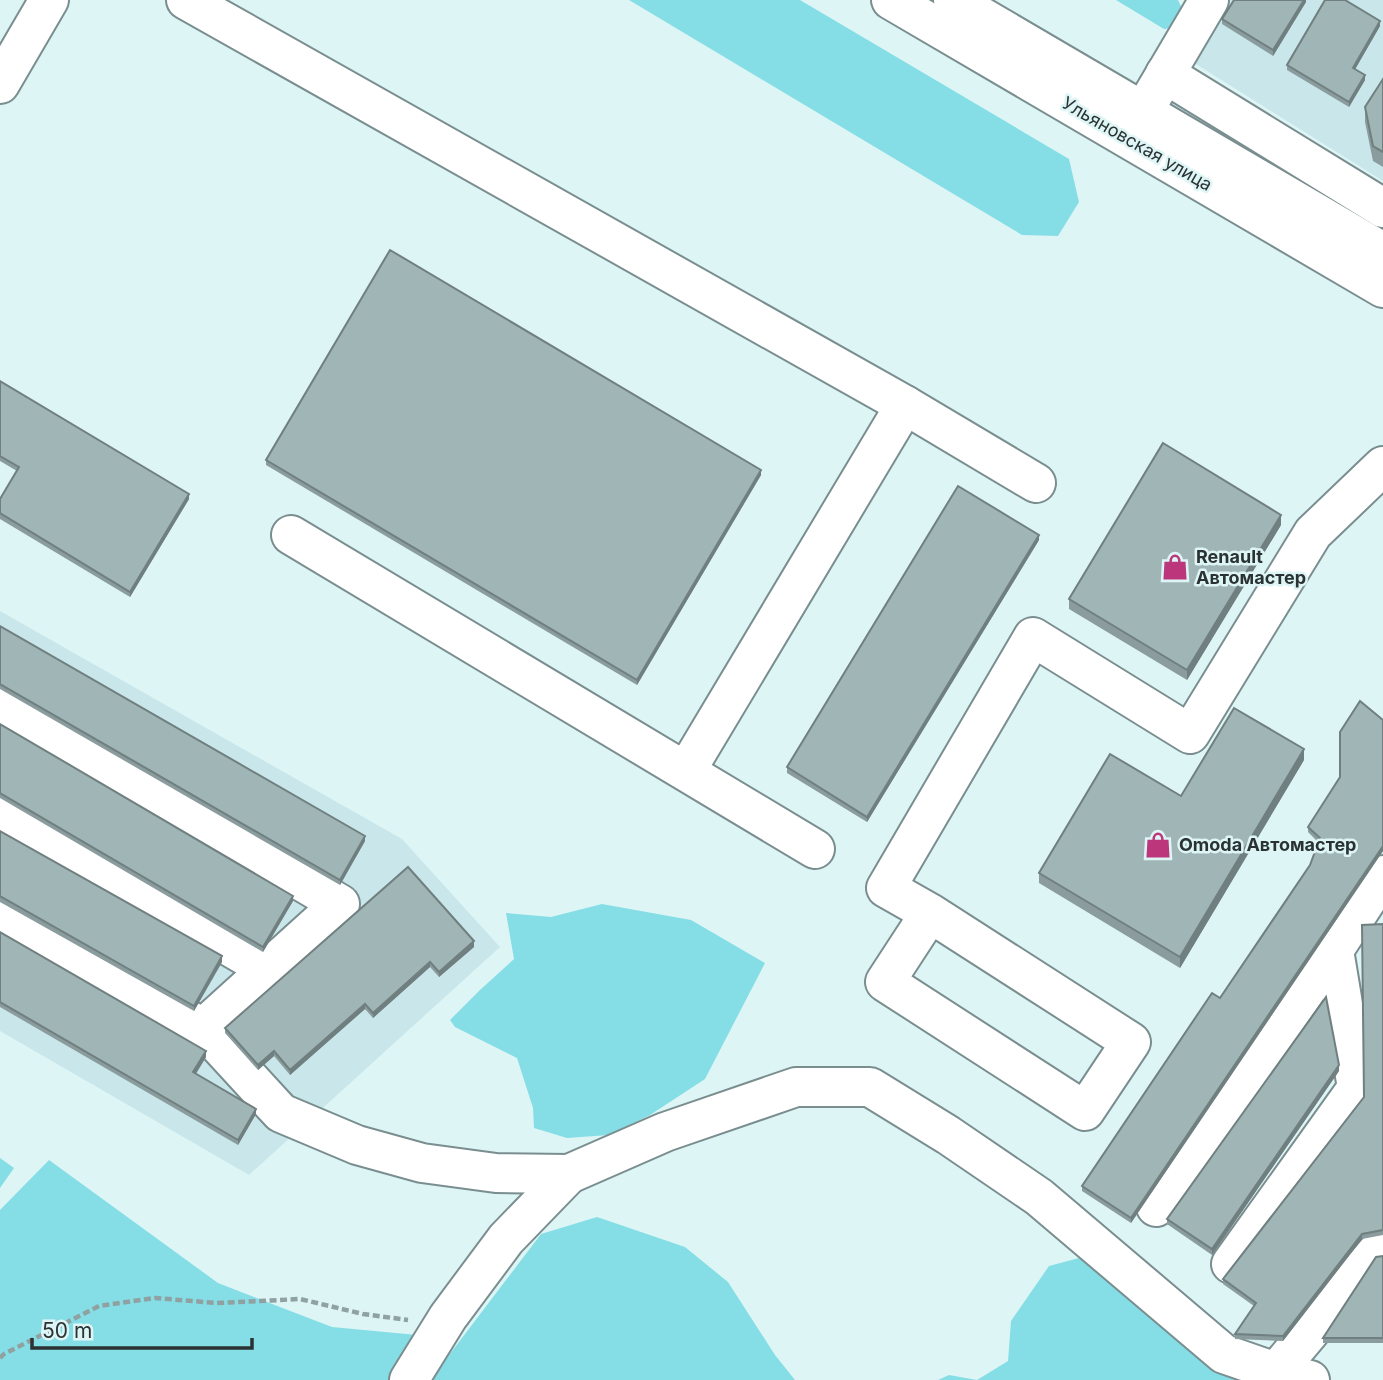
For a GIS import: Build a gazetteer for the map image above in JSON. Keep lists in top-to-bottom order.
{
  "streets": {
    "main road": ["Ульяновская улица"]
  },
  "places": {
    "shop": ["Renault Автомастер", "Omoda Автомастер"]
  },
  "scale_bar": "50 m"
}
